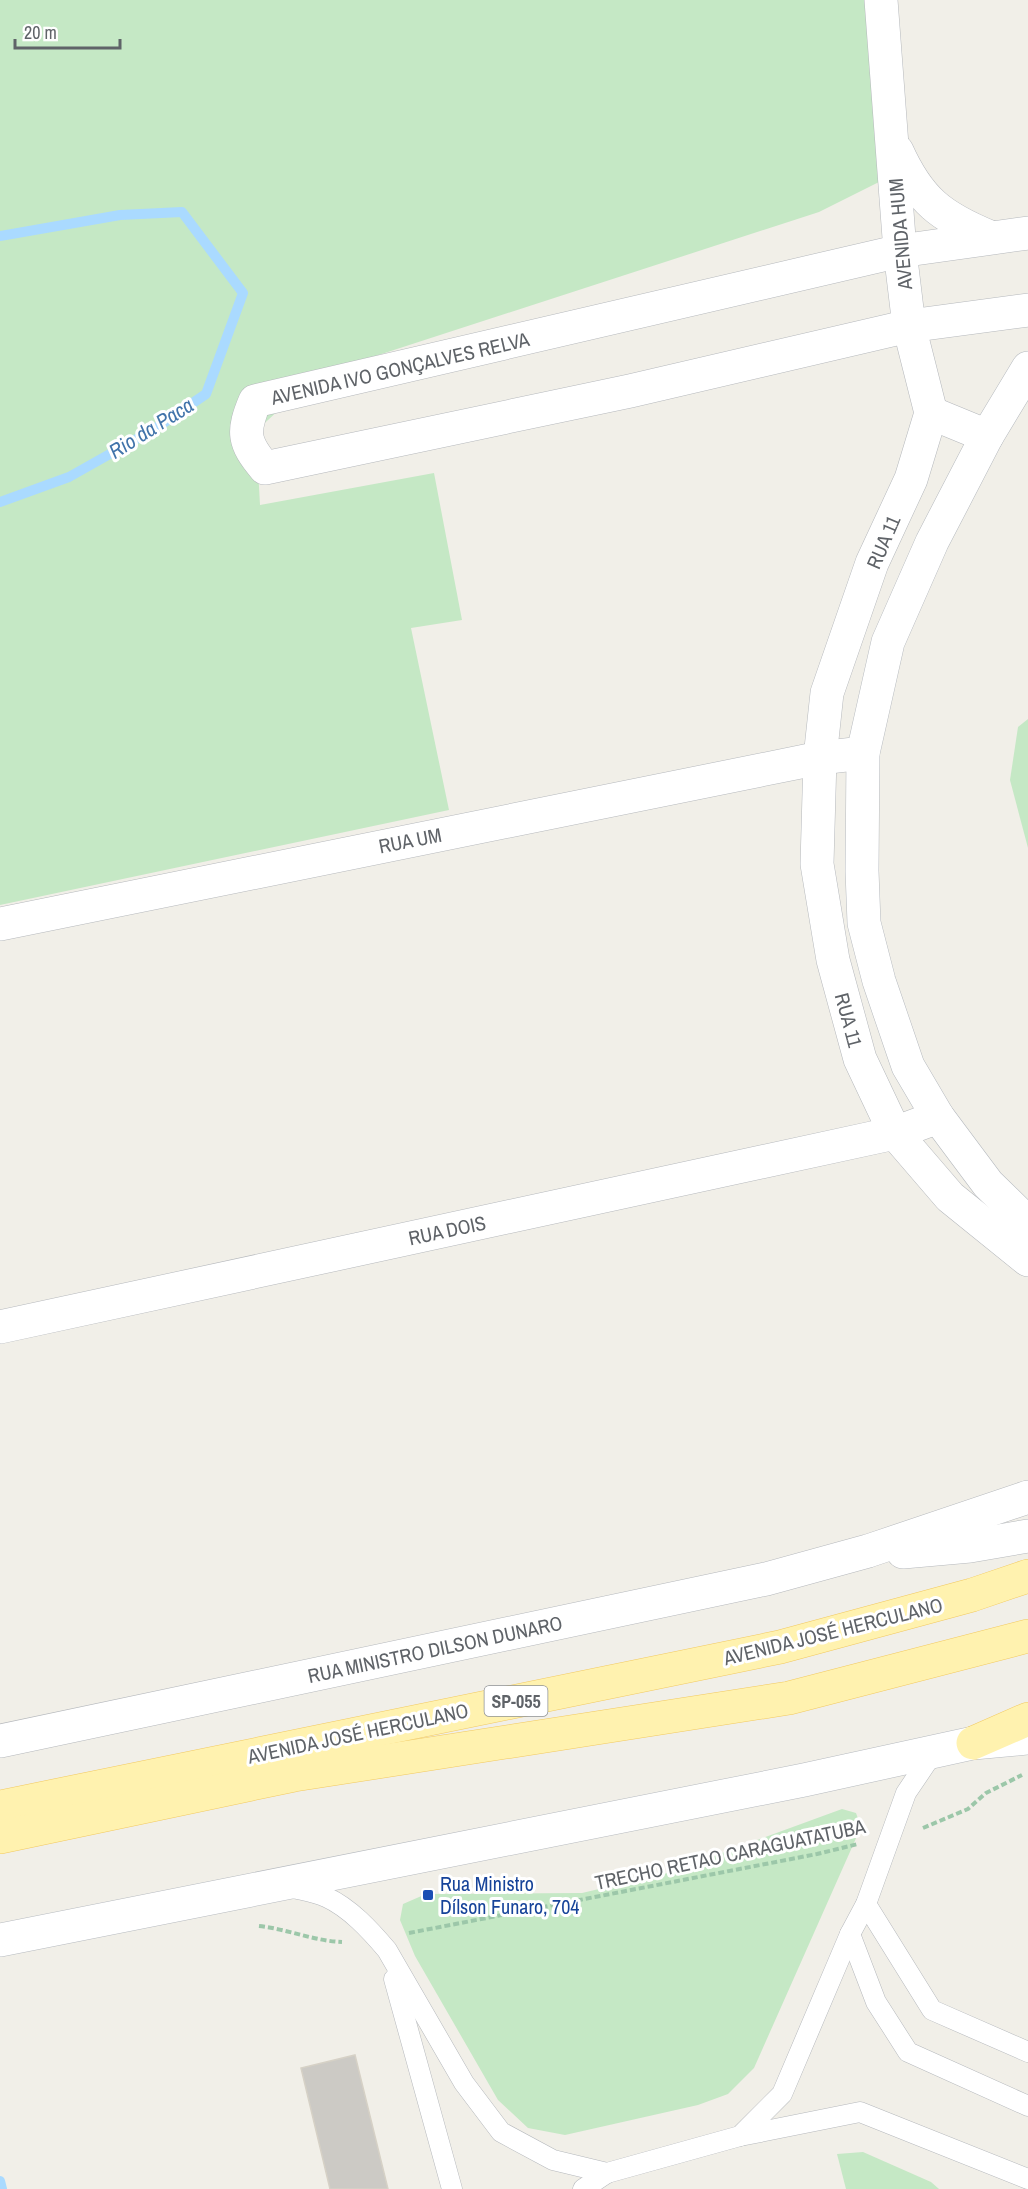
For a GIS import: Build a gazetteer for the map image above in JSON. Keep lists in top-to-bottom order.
{
  "streets": {
    "main road": ["AVENIDA JOSÉ HERCULANO", "SP-055"],
    "street": [
      "AVENIDA HUM",
      "AVENIDA IVO GONÇALVES RELVA",
      "RUA 11",
      "RUA UM",
      "RUA DOIS",
      "RUA MINISTRO DILSON DUNARO"
    ],
    "path": ["TRECHO RETAO CARAGUATATUBA"]
  },
  "crossings": [
    ["AVENIDA HUM", "AVENIDA IVO GONÇALVES RELVA"],
    ["RUA 11", "RUA UM"],
    ["RUA 11", "RUA DOIS"]
  ],
  "water": ["Rio da Paca"],
  "places": {
    "transit": ["Rua Ministro Dílson Funaro, 704"]
  },
  "scale_bar": "20 m"
}
